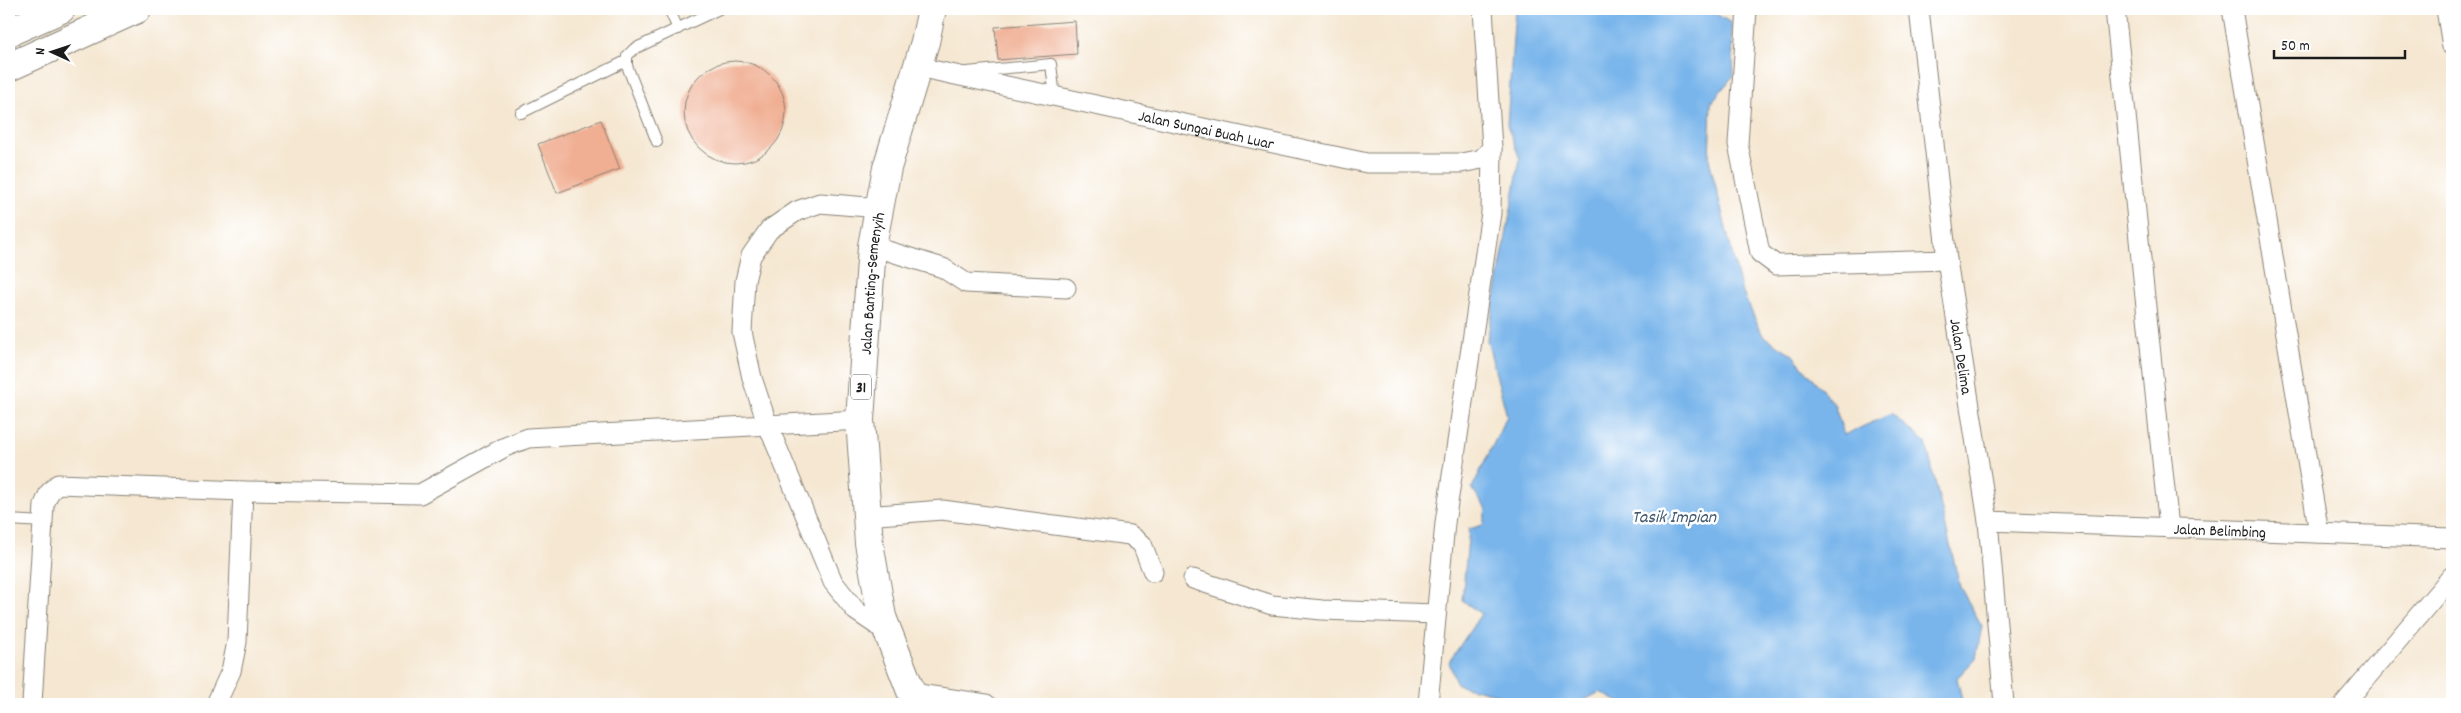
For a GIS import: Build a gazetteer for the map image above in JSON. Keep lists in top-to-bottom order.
{
  "streets": {
    "main road": ["Jalan Banting-Semenyih", "31"],
    "street": ["Jalan Sungai Buah Luar", "Jalan Delima", "Jalan Belimbing"]
  },
  "crossings": [
    ["Jalan Sungai Buah Luar", "Jalan Banting-Semenyih"],
    ["Jalan Delima", "Jalan Belimbing"]
  ],
  "water": ["Tasik Impian"],
  "scale_bar": "50 m",
  "north": "left"
}
